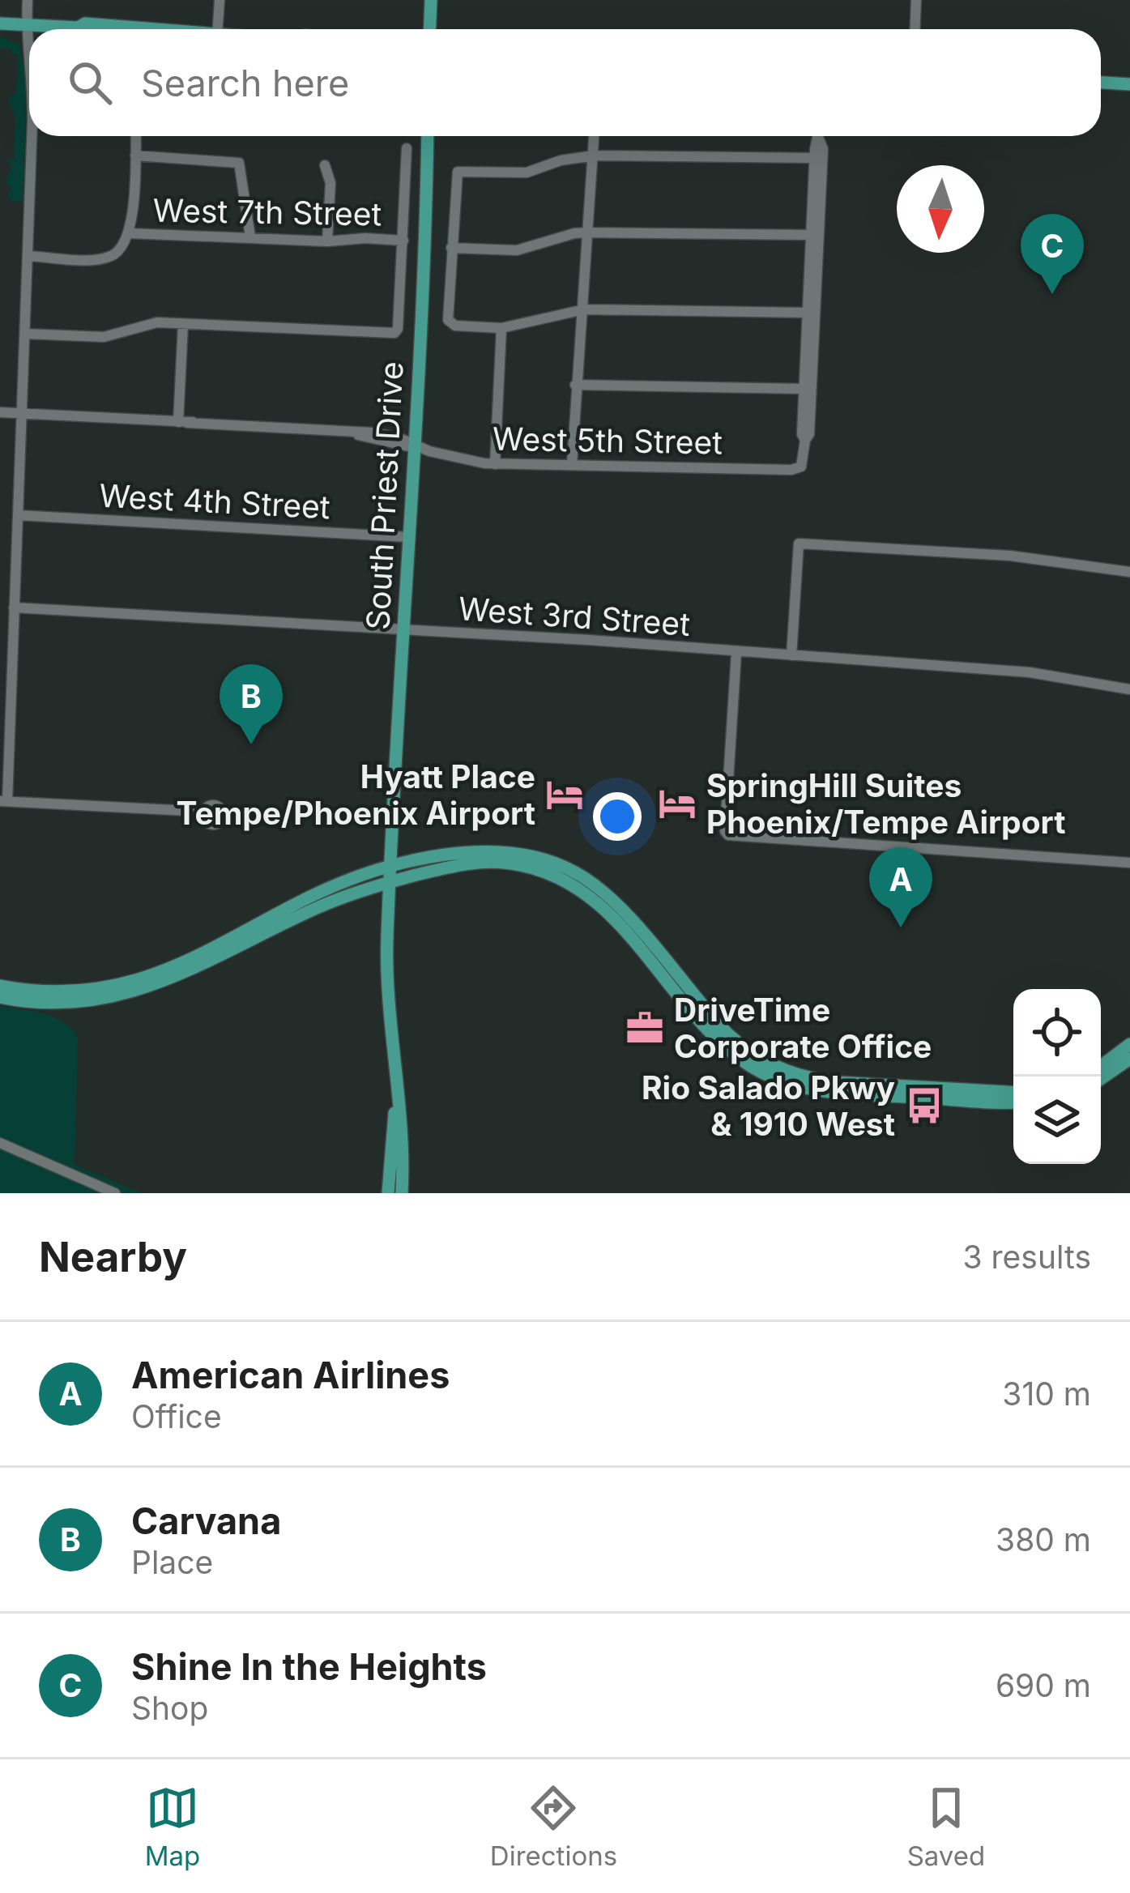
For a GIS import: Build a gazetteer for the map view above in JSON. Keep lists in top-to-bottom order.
{
  "streets": {
    "main road": ["South Priest Drive"],
    "street": [
      "West 7th Street",
      "West 5th Street",
      "West 4th Street",
      "West 3rd Street"
    ]
  },
  "crossings": [
    ["West 7th Street", "South Priest Drive"],
    ["West 5th Street", "South Priest Drive"],
    ["South Priest Drive", "West 4th Street"],
    ["South Priest Drive", "West 3rd Street"]
  ],
  "places": {
    "hotel": ["Hyatt Place Tempe/Phoenix Airport", "SpringHill Suites Phoenix/Tempe Airport"],
    "office": ["DriveTime Corporate Office"],
    "bus stop": ["Rio Salado Pkwy & 1910 West"]
  },
  "north": "bottom",
  "page": {
    "search": "Search here",
    "pins": ["C", "B", "A"],
    "heading": ["Nearby", "3 results"],
    "list": [
      {
        "mark": "A",
        "name": "American Airlines",
        "note": "Office",
        "value": "310 m"
      },
      {
        "mark": "B",
        "name": "Carvana",
        "note": "Place",
        "value": "380 m"
      },
      {
        "mark": "C",
        "name": "Shine In the Heights",
        "note": "Shop",
        "value": "690 m"
      }
    ],
    "nav": ["Map", "Directions", "Saved"]
  }
}
